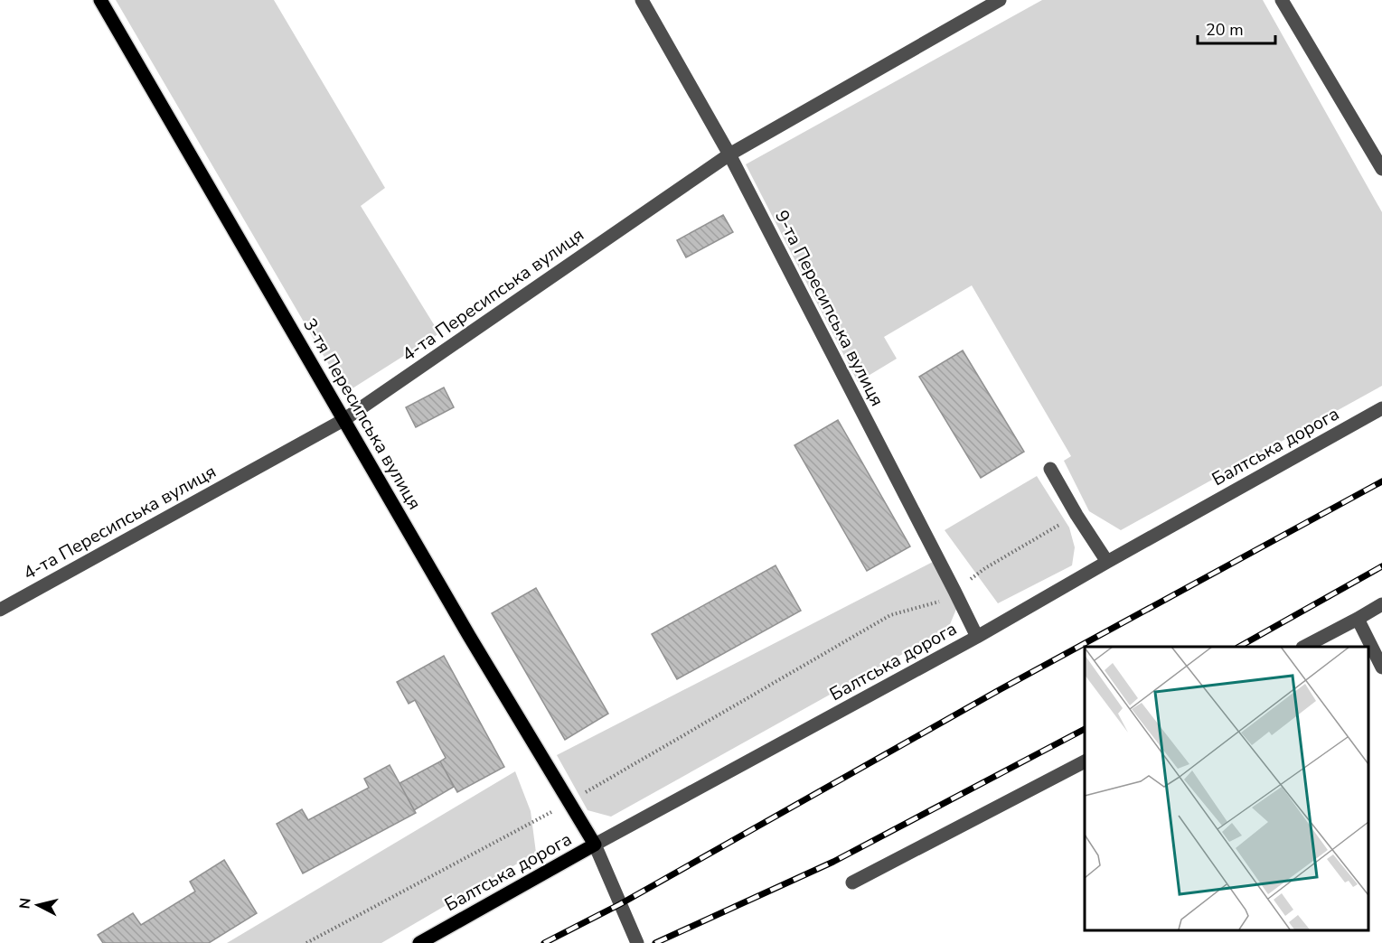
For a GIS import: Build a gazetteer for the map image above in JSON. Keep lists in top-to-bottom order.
{
  "streets": {
    "main road": ["3-тя Пересипська вулиця", "Балтська дорога"],
    "street": ["4-та Пересипська вулиця", "9-та Пересипська вулиця"]
  },
  "crossings": [
    ["4-та Пересипська вулиця", "9-та Пересипська вулиця"],
    ["4-та Пересипська вулиця", "3-тя Пересипська вулиця"],
    ["9-та Пересипська вулиця", "Балтська дорога"],
    ["3-тя Пересипська вулиця", "Балтська дорога"]
  ],
  "scale_bar": "20 m",
  "north": "left"
}
